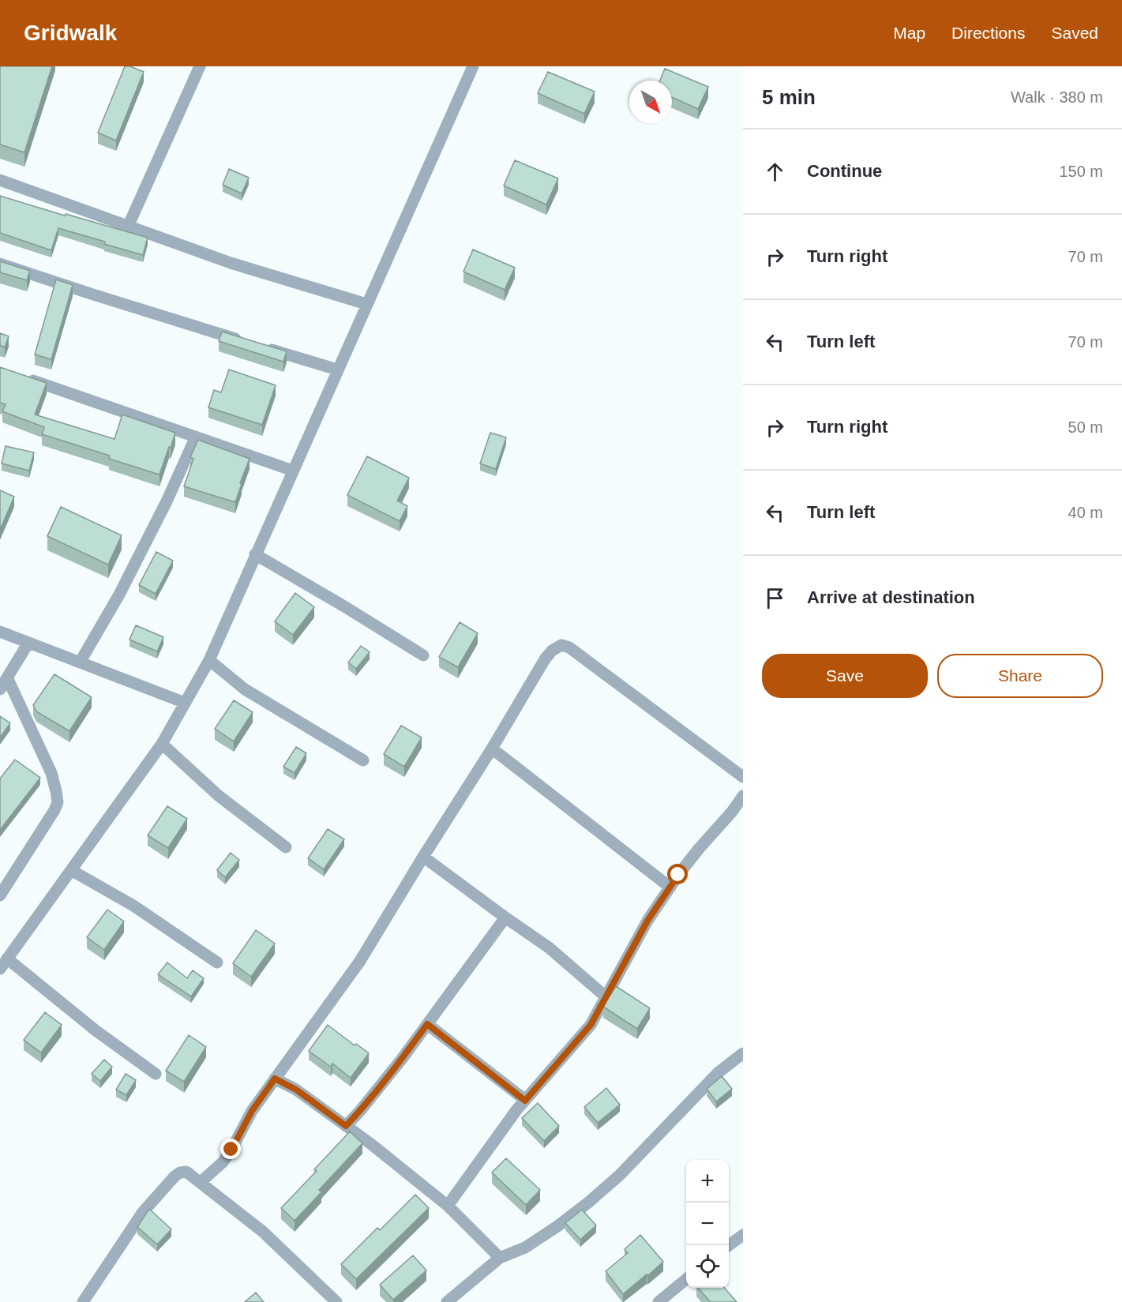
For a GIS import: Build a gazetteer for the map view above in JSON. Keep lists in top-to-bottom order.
{
  "north": "bottom right",
  "page": {
    "header": "Gridwalk",
    "nav": ["Map", "Directions", "Saved"],
    "heading": ["5 min", "Walk · 380 m"],
    "list": [
      ["Continue", "150 m"],
      ["Turn right", "70 m"],
      ["Turn left", "70 m"],
      ["Turn right", "50 m"],
      ["Turn left", "40 m"],
      "Arrive at destination"
    ],
    "buttons": ["Save", "Share"],
    "map_buttons": ["+", "−"]
  }
}
